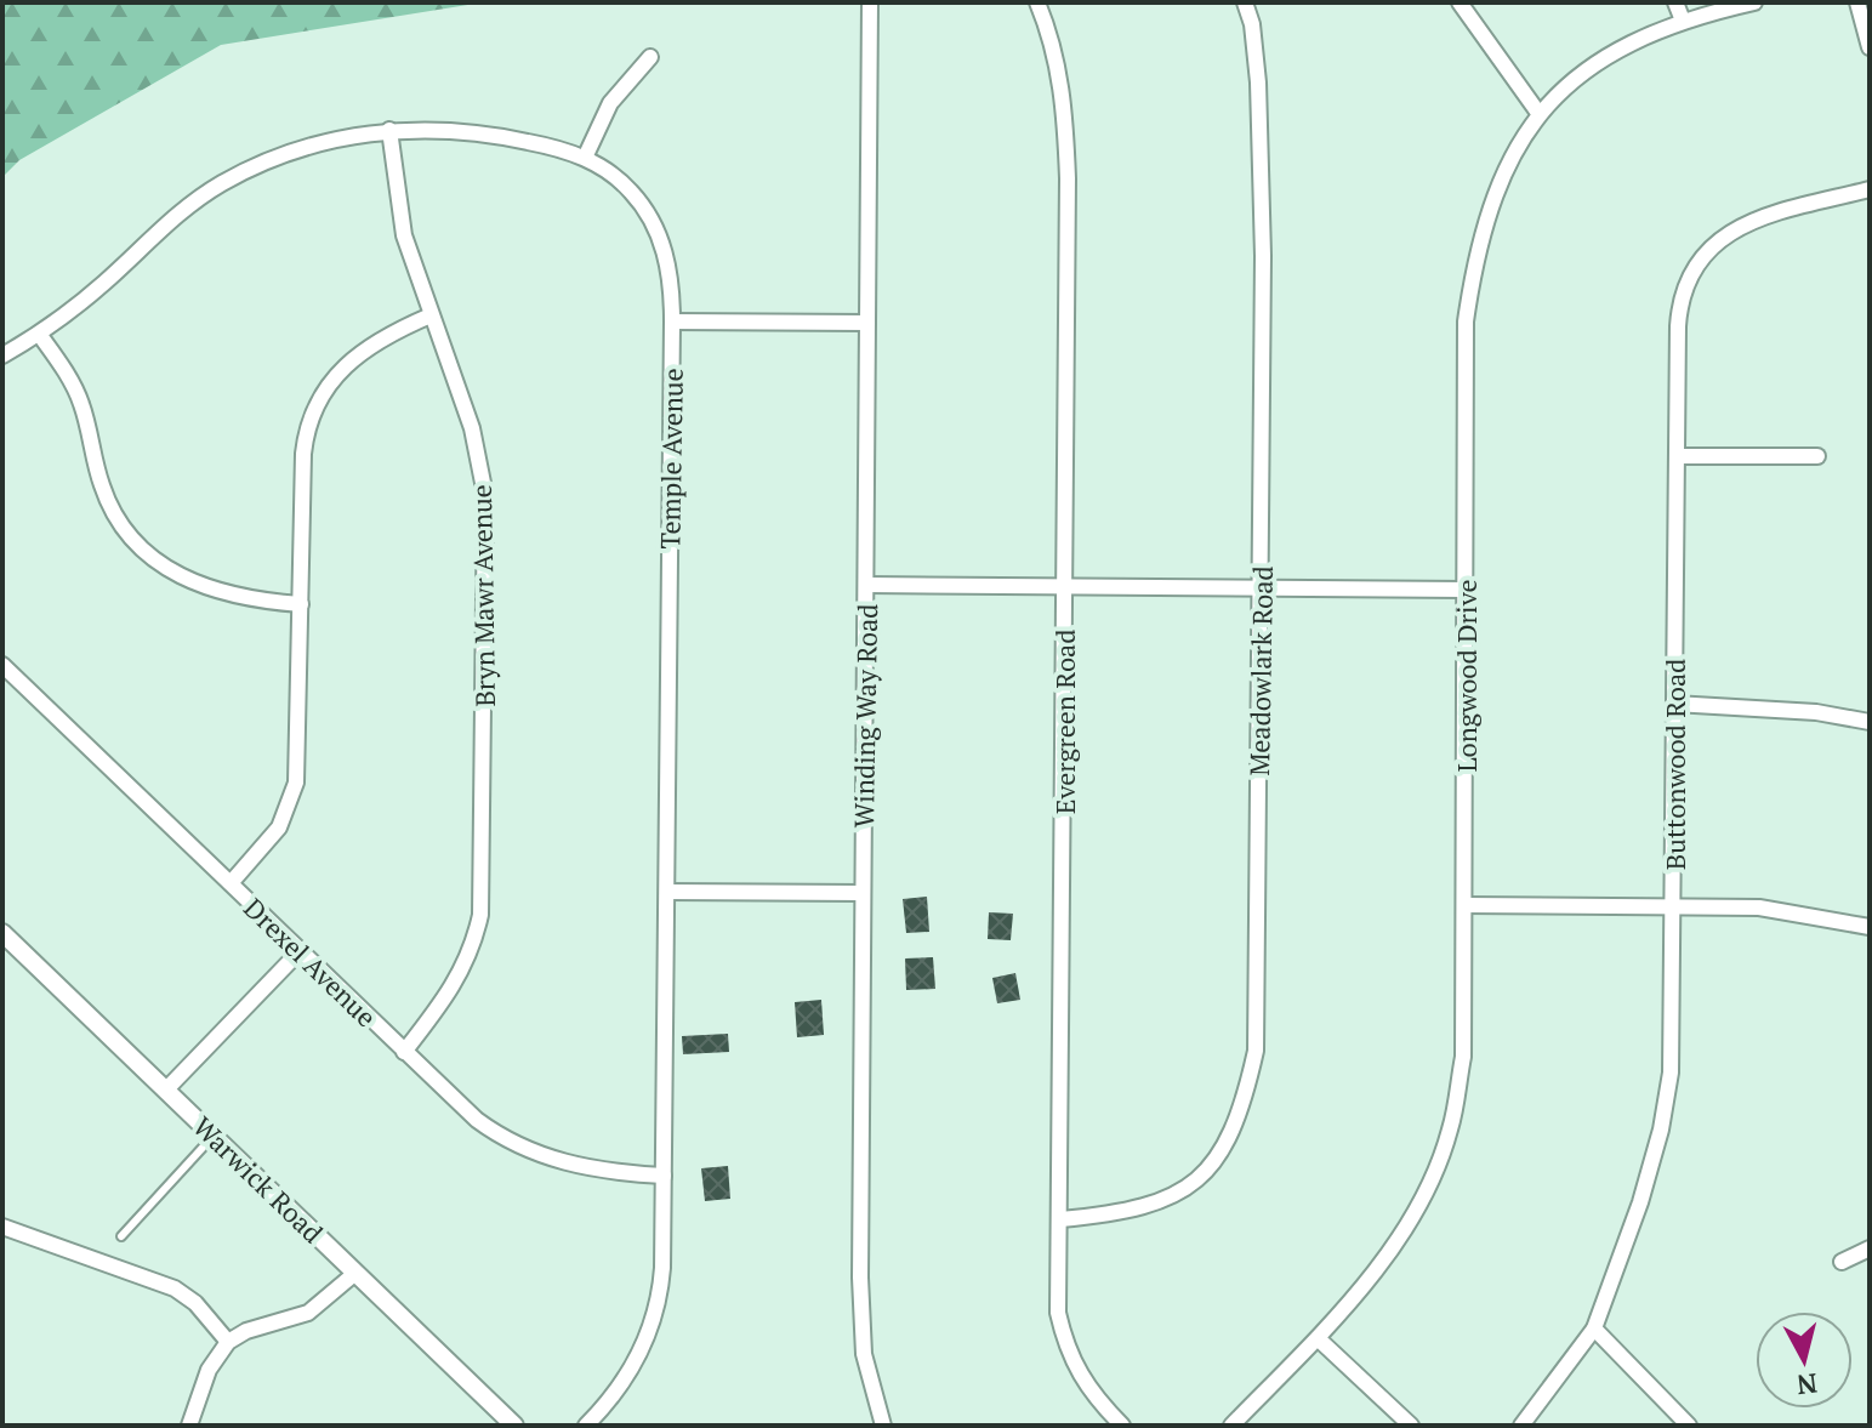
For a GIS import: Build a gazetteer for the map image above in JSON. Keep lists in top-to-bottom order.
{
  "streets": {
    "street": [
      "Temple Avenue",
      "Bryn Mawr Avenue",
      "Meadowlark Road",
      "Longwood Drive",
      "Winding Way Road",
      "Evergreen Road",
      "Buttonwood Road",
      "Drexel Avenue",
      "Warwick Road"
    ]
  },
  "crossings": [
    ["Temple Avenue", "Bryn Mawr Avenue"],
    ["Temple Avenue", "Drexel Avenue"],
    ["Bryn Mawr Avenue", "Drexel Avenue"],
    ["Meadowlark Road", "Evergreen Road"]
  ],
  "north": "bottom"
}
